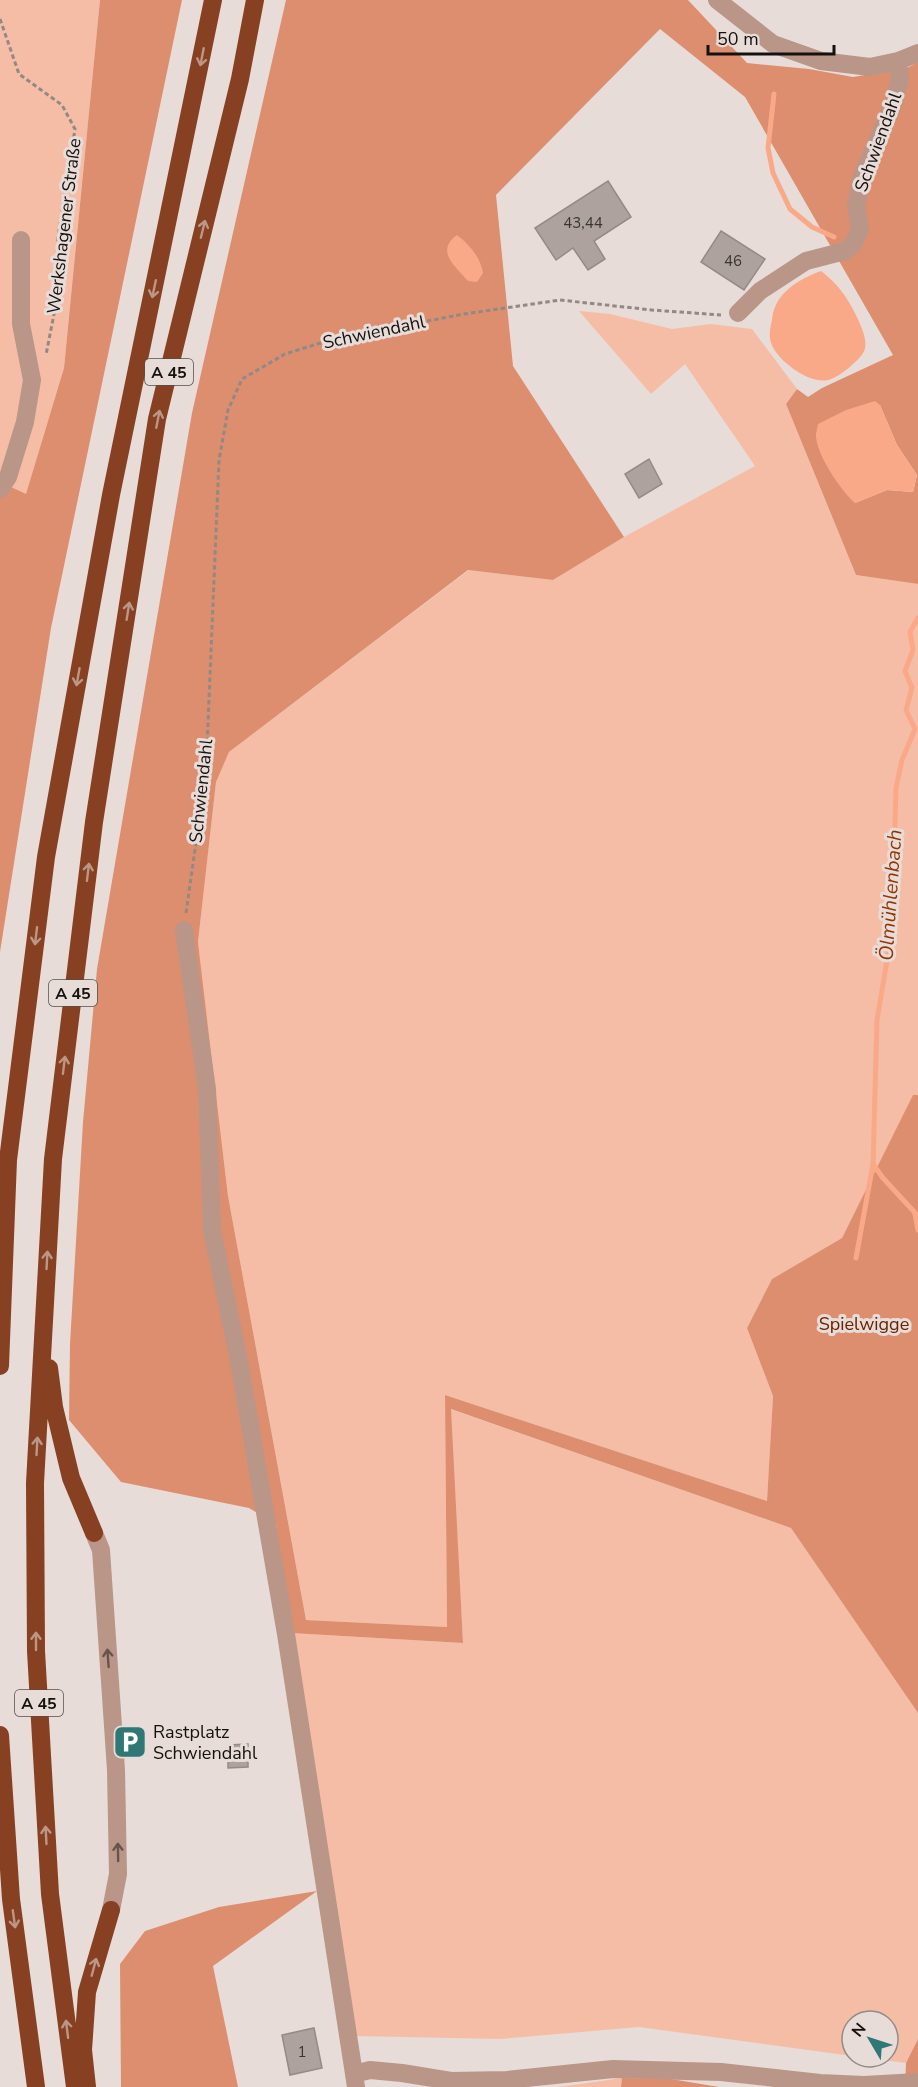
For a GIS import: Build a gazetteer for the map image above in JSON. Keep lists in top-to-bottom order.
{
  "streets": {
    "highway": ["A 45"],
    "street": ["Schwiendahl", "Werkshagener Straße"]
  },
  "water": ["Ölmühlenbach"],
  "parks": ["Spielwigge"],
  "places": {
    "parking": ["Rastplatz Schwiendahl"]
  },
  "house_numbers": ["43,44", "46", "1"],
  "scale_bar": "50 m",
  "north": "top left"
}
